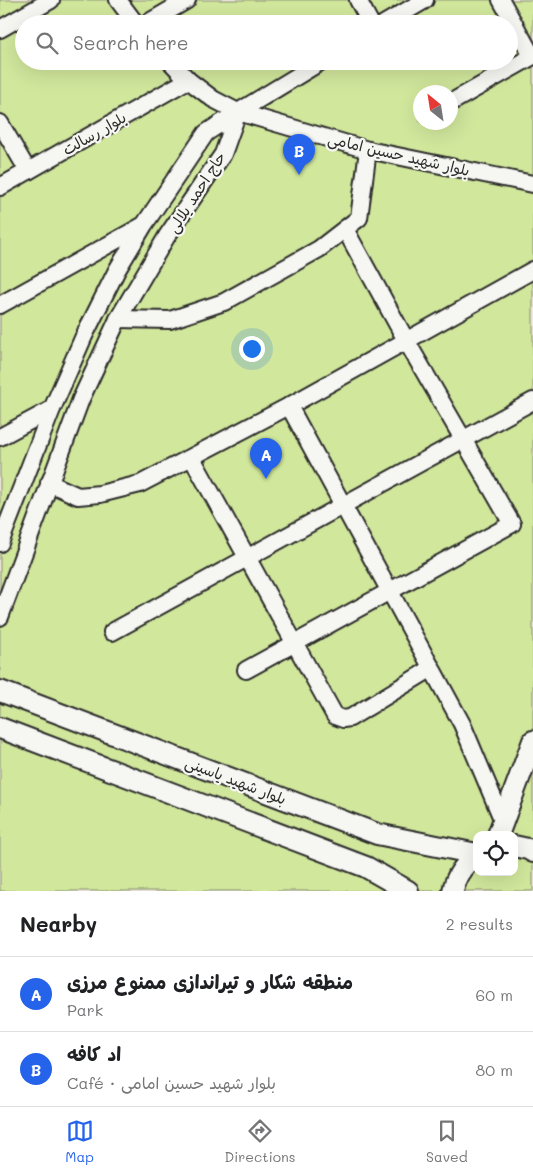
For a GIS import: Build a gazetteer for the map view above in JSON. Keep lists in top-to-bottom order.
{
  "streets": {
    "main road": ["بلوار شهید یاسینی"],
    "street": ["بلوار رسالت", "بلوار شهید حسین امامی", "حاج احمد یلالی"]
  },
  "crossings": [
    ["بلوار رسالت", "بلوار شهید حسین امامی"],
    ["بلوار شهید حسین امامی", "حاج احمد یلالی"]
  ],
  "north": "top left",
  "page": {
    "search": "Search here",
    "pins": ["B", "A"],
    "heading": ["Nearby", "2 results"],
    "list": [
      {
        "mark": "A",
        "name": "منطقه شکار و تیراندازی ممنوع مرزی",
        "note": "Park",
        "value": "60 m"
      },
      {
        "mark": "B",
        "name": "اد کافه",
        "note": "Café · بلوار شهید حسین امامی",
        "value": "80 m"
      }
    ],
    "nav": ["Map", "Directions", "Saved"]
  }
}
